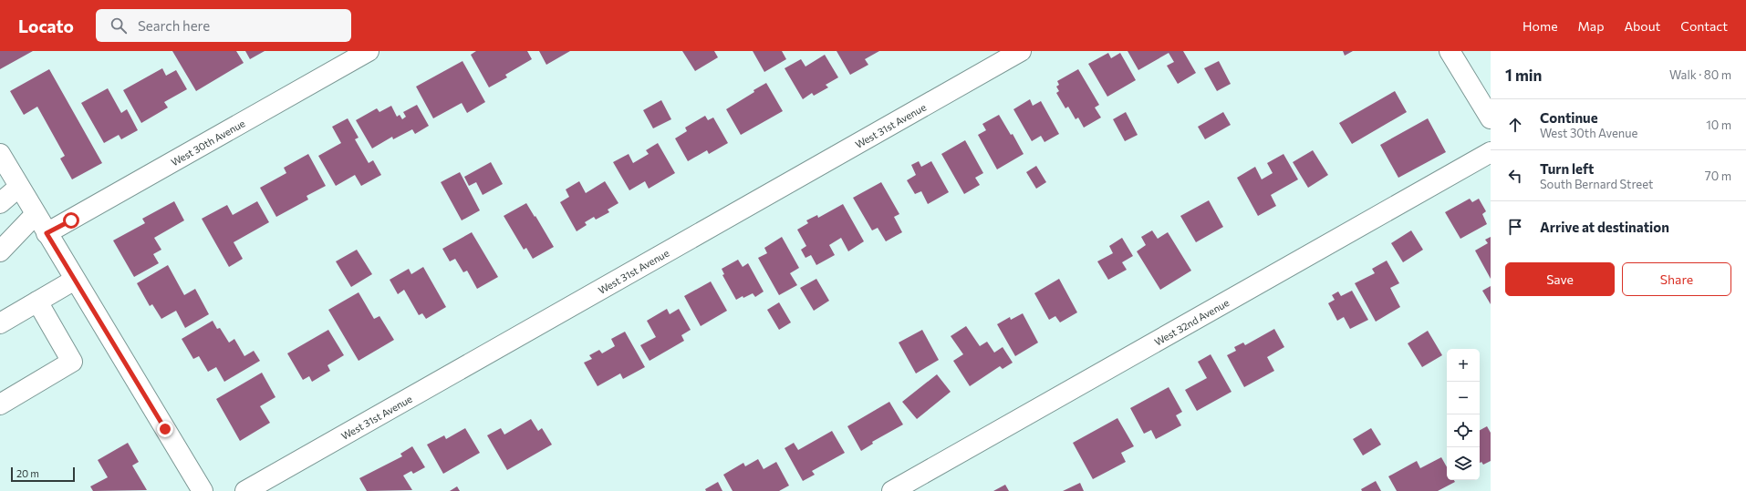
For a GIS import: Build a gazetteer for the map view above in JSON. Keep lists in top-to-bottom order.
{
  "streets": {
    "street": ["West 31st Avenue", "West 30th Avenue", "West 32nd Avenue"]
  },
  "scale_bar": "20 m",
  "page": {
    "header": "Locato",
    "search": "Search here",
    "nav": [
      "Home",
      "Map",
      "About",
      "Contact"
    ],
    "heading": ["1 min", "Walk · 80 m"],
    "list": [
      ["Continue", "West 30th Avenue", "10 m"],
      ["Turn left", "South Bernard Street", "70 m"],
      "Arrive at destination"
    ],
    "buttons": ["Save", "Share"],
    "map_buttons": ["+", "−"],
    "scale": "20 m"
  }
}
